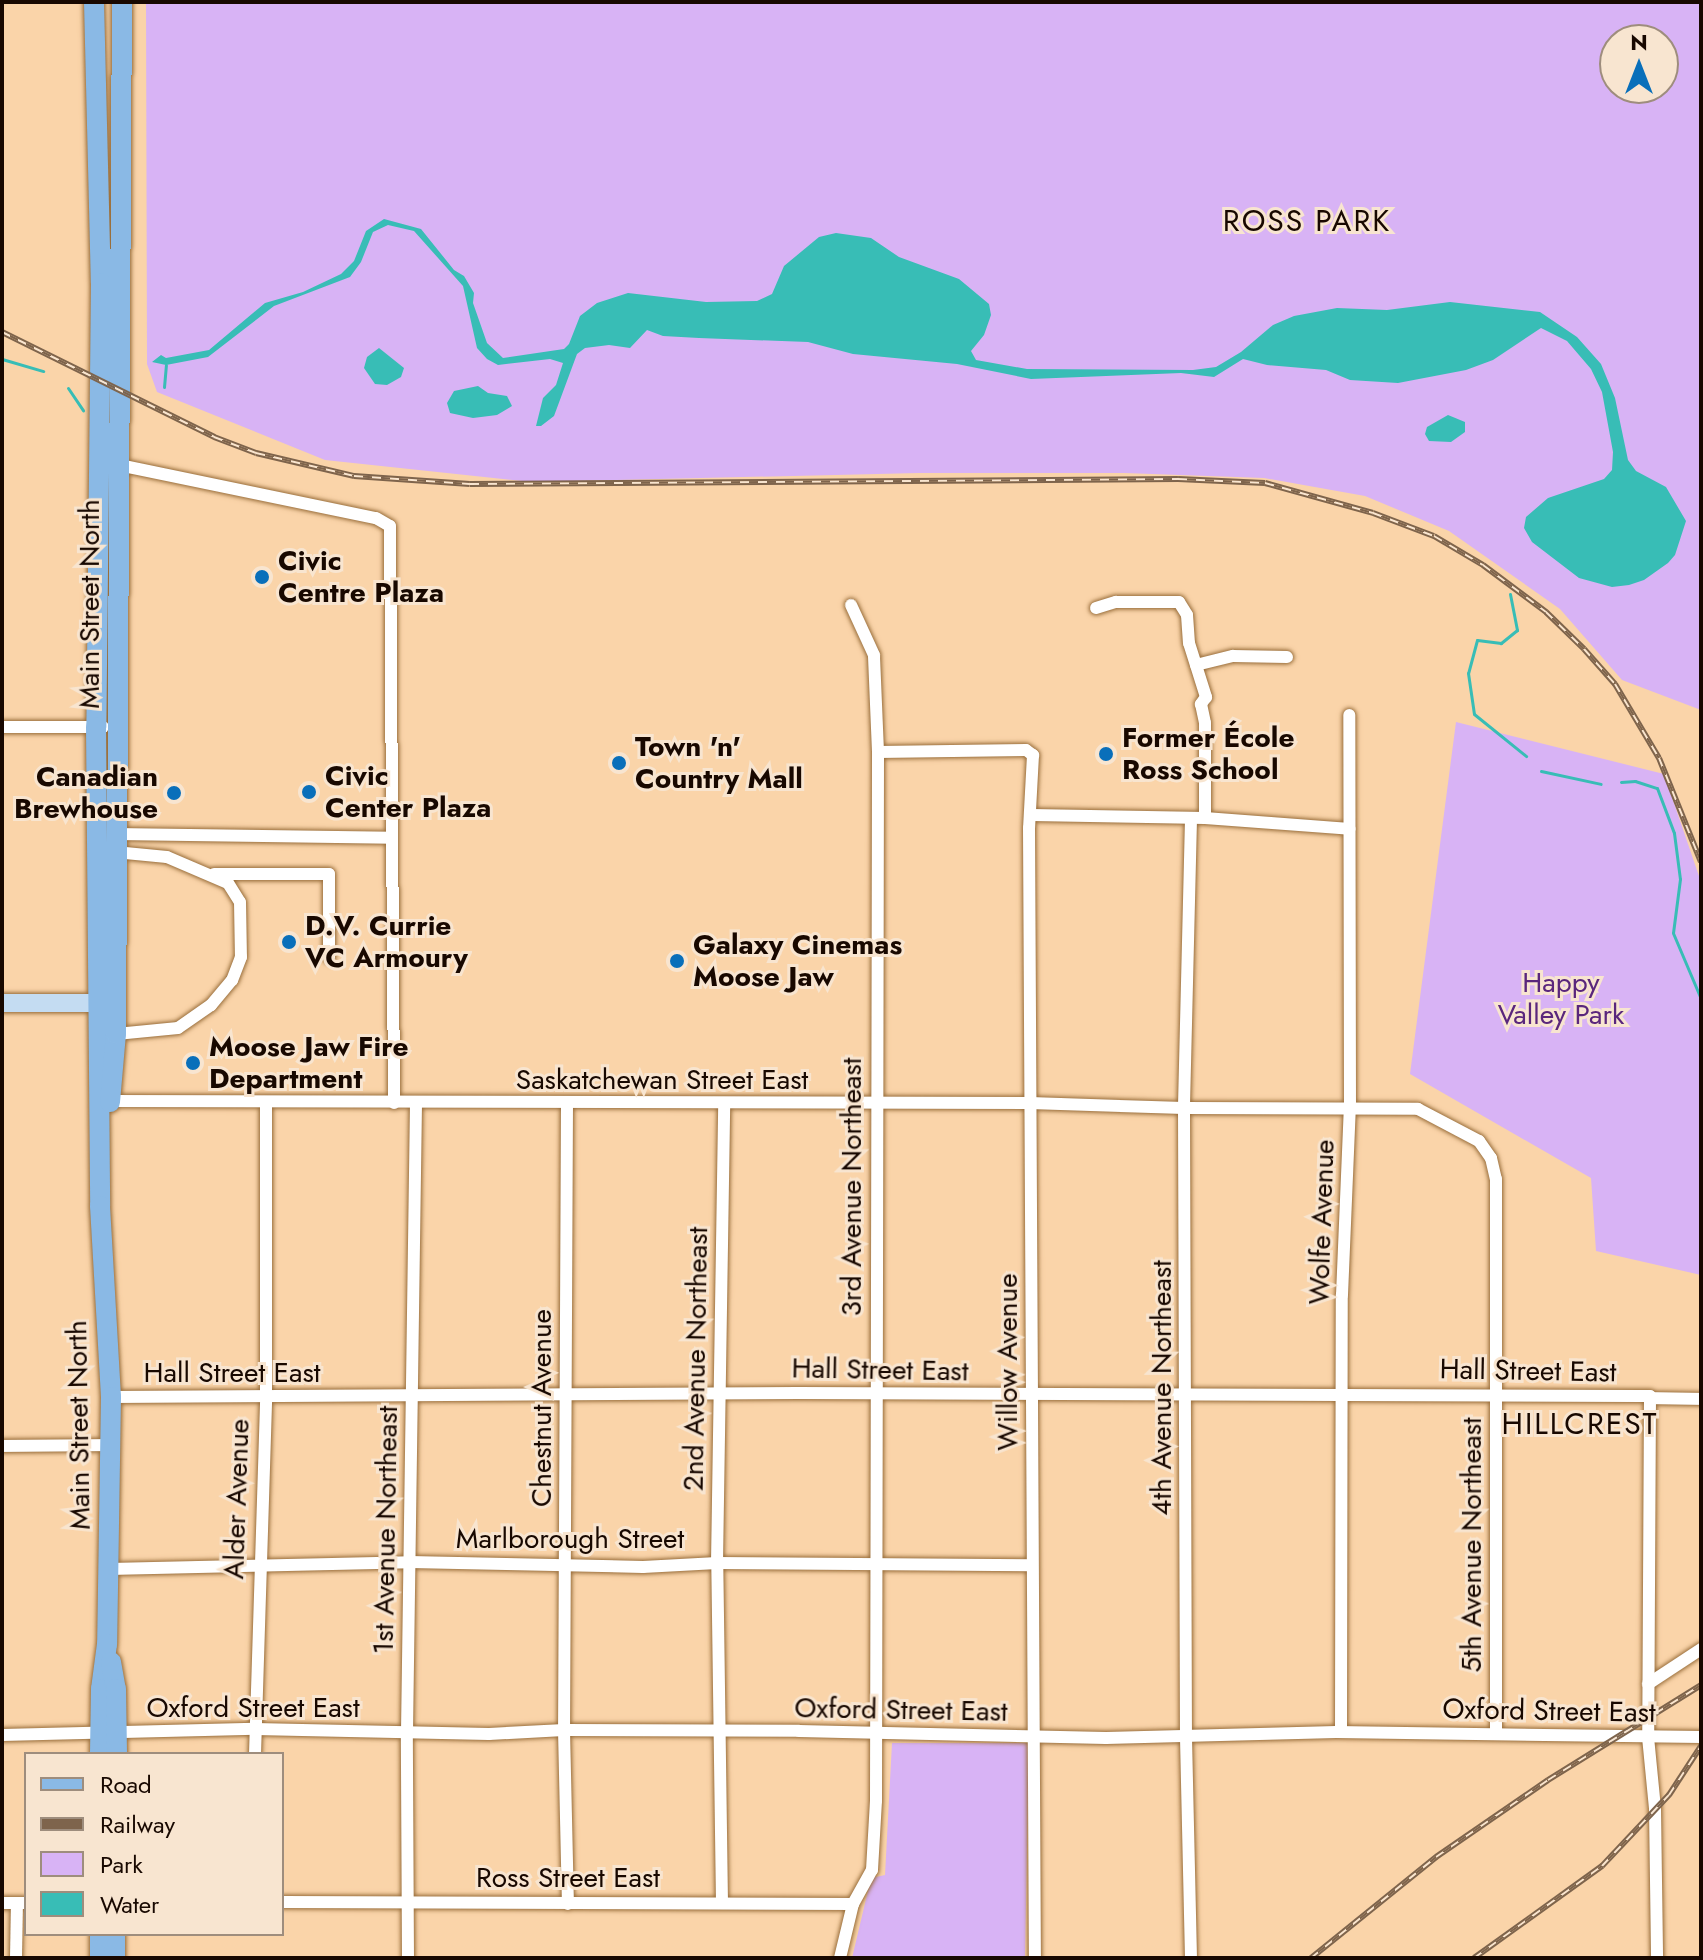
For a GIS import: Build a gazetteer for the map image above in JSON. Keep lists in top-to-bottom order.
{
  "streets": {
    "main road": ["Main Street North"],
    "street": [
      "Saskatchewan Street East",
      "3rd Avenue Northeast",
      "Wolfe Avenue",
      "2nd Avenue Northeast",
      "Willow Avenue",
      "Hall Street East",
      "4th Avenue Northeast",
      "Chestnut Avenue",
      "Alder Avenue",
      "1st Avenue Northeast",
      "Marlborough Street",
      "5th Avenue Northeast",
      "Oxford Street East",
      "Ross Street East"
    ]
  },
  "crossings": [
    ["Main Street North", "Saskatchewan Street East"],
    ["Main Street North", "Hall Street East"],
    ["Main Street North", "Marlborough Street"],
    ["Main Street North", "Oxford Street East"],
    ["Saskatchewan Street East", "3rd Avenue Northeast"],
    ["Saskatchewan Street East", "Wolfe Avenue"],
    ["Saskatchewan Street East", "2nd Avenue Northeast"],
    ["Saskatchewan Street East", "Willow Avenue"],
    ["Saskatchewan Street East", "4th Avenue Northeast"],
    ["Saskatchewan Street East", "Chestnut Avenue"],
    ["Saskatchewan Street East", "Alder Avenue"],
    ["Saskatchewan Street East", "1st Avenue Northeast"],
    ["Saskatchewan Street East", "5th Avenue Northeast"],
    ["3rd Avenue Northeast", "Willow Avenue"],
    ["3rd Avenue Northeast", "Hall Street East"],
    ["3rd Avenue Northeast", "Marlborough Street"],
    ["3rd Avenue Northeast", "Oxford Street East"],
    ["3rd Avenue Northeast", "Ross Street East"],
    ["Wolfe Avenue", "Hall Street East"],
    ["Wolfe Avenue", "Oxford Street East"],
    ["2nd Avenue Northeast", "Hall Street East"],
    ["2nd Avenue Northeast", "Marlborough Street"],
    ["2nd Avenue Northeast", "Oxford Street East"],
    ["2nd Avenue Northeast", "Ross Street East"],
    ["Willow Avenue", "Hall Street East"],
    ["Willow Avenue", "Marlborough Street"],
    ["Willow Avenue", "Oxford Street East"],
    ["Hall Street East", "4th Avenue Northeast"],
    ["Hall Street East", "Chestnut Avenue"],
    ["Hall Street East", "Alder Avenue"],
    ["Hall Street East", "1st Avenue Northeast"],
    ["Hall Street East", "5th Avenue Northeast"],
    ["4th Avenue Northeast", "Oxford Street East"],
    ["Chestnut Avenue", "Marlborough Street"],
    ["Chestnut Avenue", "Oxford Street East"],
    ["Chestnut Avenue", "Ross Street East"],
    ["Alder Avenue", "Marlborough Street"],
    ["Alder Avenue", "Oxford Street East"],
    ["1st Avenue Northeast", "Marlborough Street"],
    ["1st Avenue Northeast", "Oxford Street East"],
    ["1st Avenue Northeast", "Ross Street East"],
    ["5th Avenue Northeast", "Oxford Street East"]
  ],
  "districts": ["ROSS PARK", "HILLCREST"],
  "parks": ["Happy Valley Park"],
  "places": [
    "Civic Centre Plaza",
    "Former École Ross School",
    "Town 'n' Country Mall",
    "Civic Center Plaza",
    "Canadian Brewhouse",
    "D.V. Currie VC Armoury",
    "Galaxy Cinemas Moose Jaw",
    "Moose Jaw Fire Department"
  ],
  "legend": [
    "Road",
    "Railway",
    "Park",
    "Water"
  ],
  "north": "top"
}
